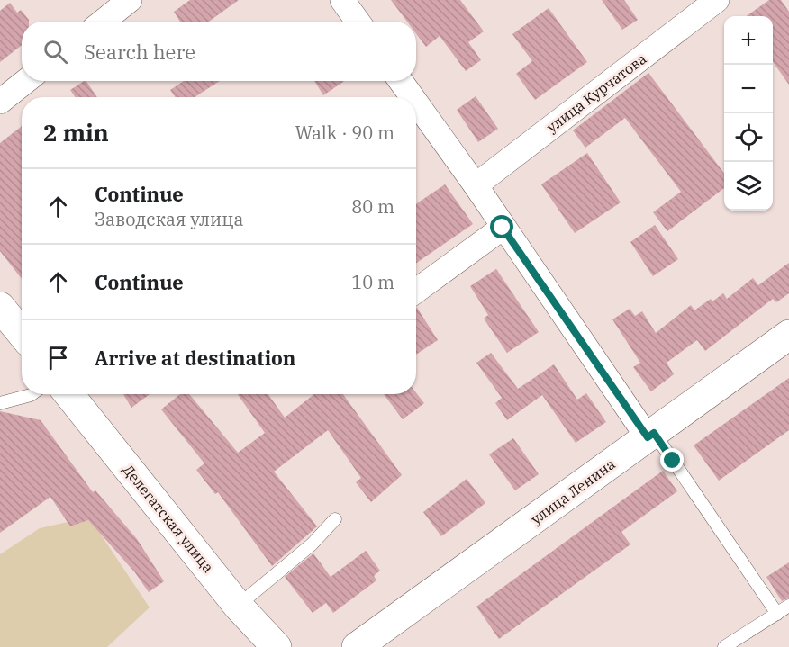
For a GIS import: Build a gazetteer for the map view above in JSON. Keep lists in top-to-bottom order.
{
  "streets": {
    "street": ["улица Курчатова", "улица Ленина", "Делегатская улица"]
  },
  "page": {
    "map_buttons": ["+", "−"],
    "search": "Search here",
    "heading": ["2 min", "Walk · 90 m"],
    "list": [
      ["Continue", "Заводская улица", "80 m"],
      ["Continue", "10 m"],
      "Arrive at destination"
    ]
  }
}
